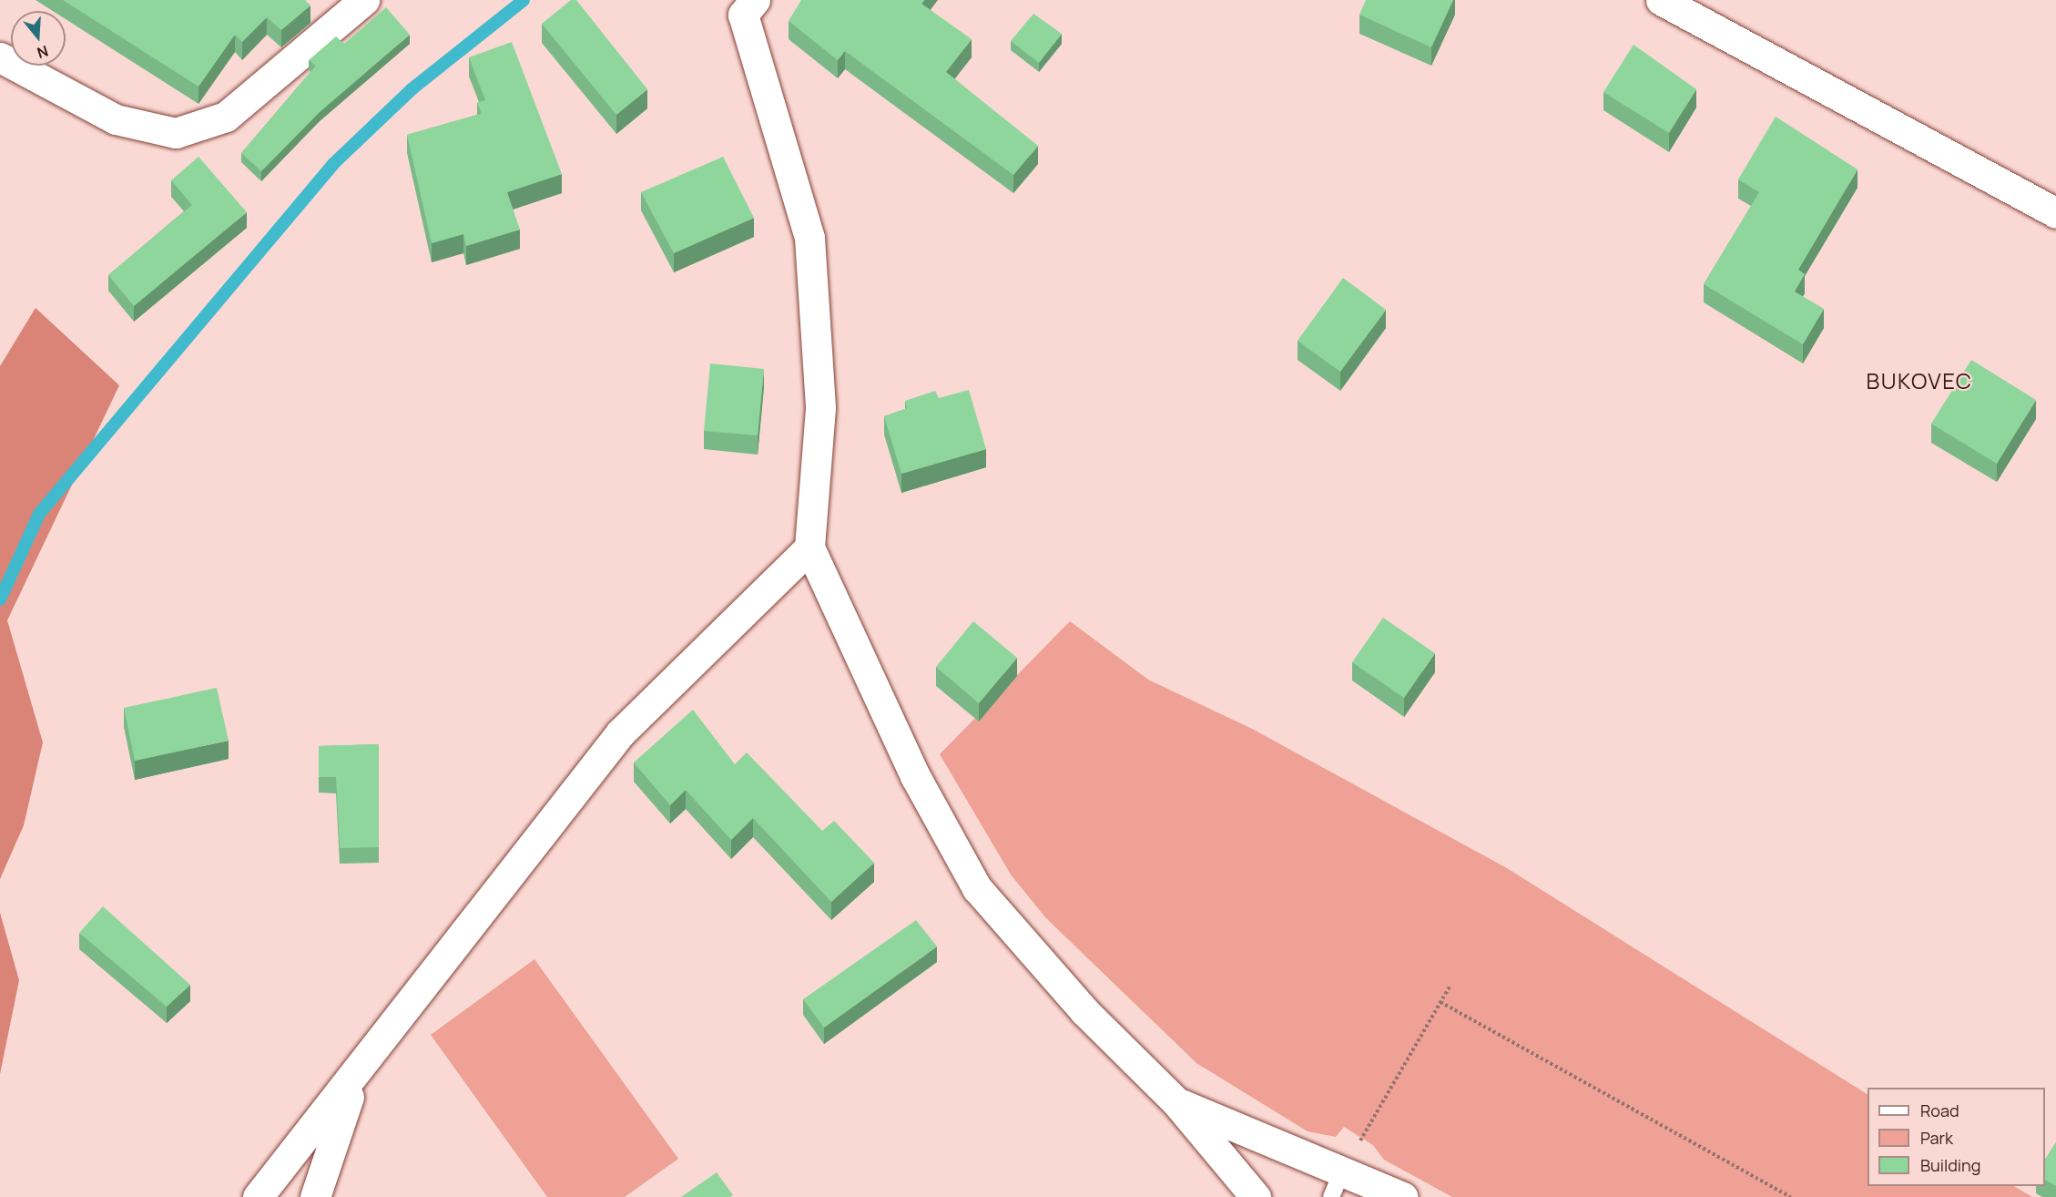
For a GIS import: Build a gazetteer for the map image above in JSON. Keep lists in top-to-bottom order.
{
  "districts": ["BUKOVEC"],
  "legend": ["Road", "Park", "Building"],
  "north": "bottom"
}
